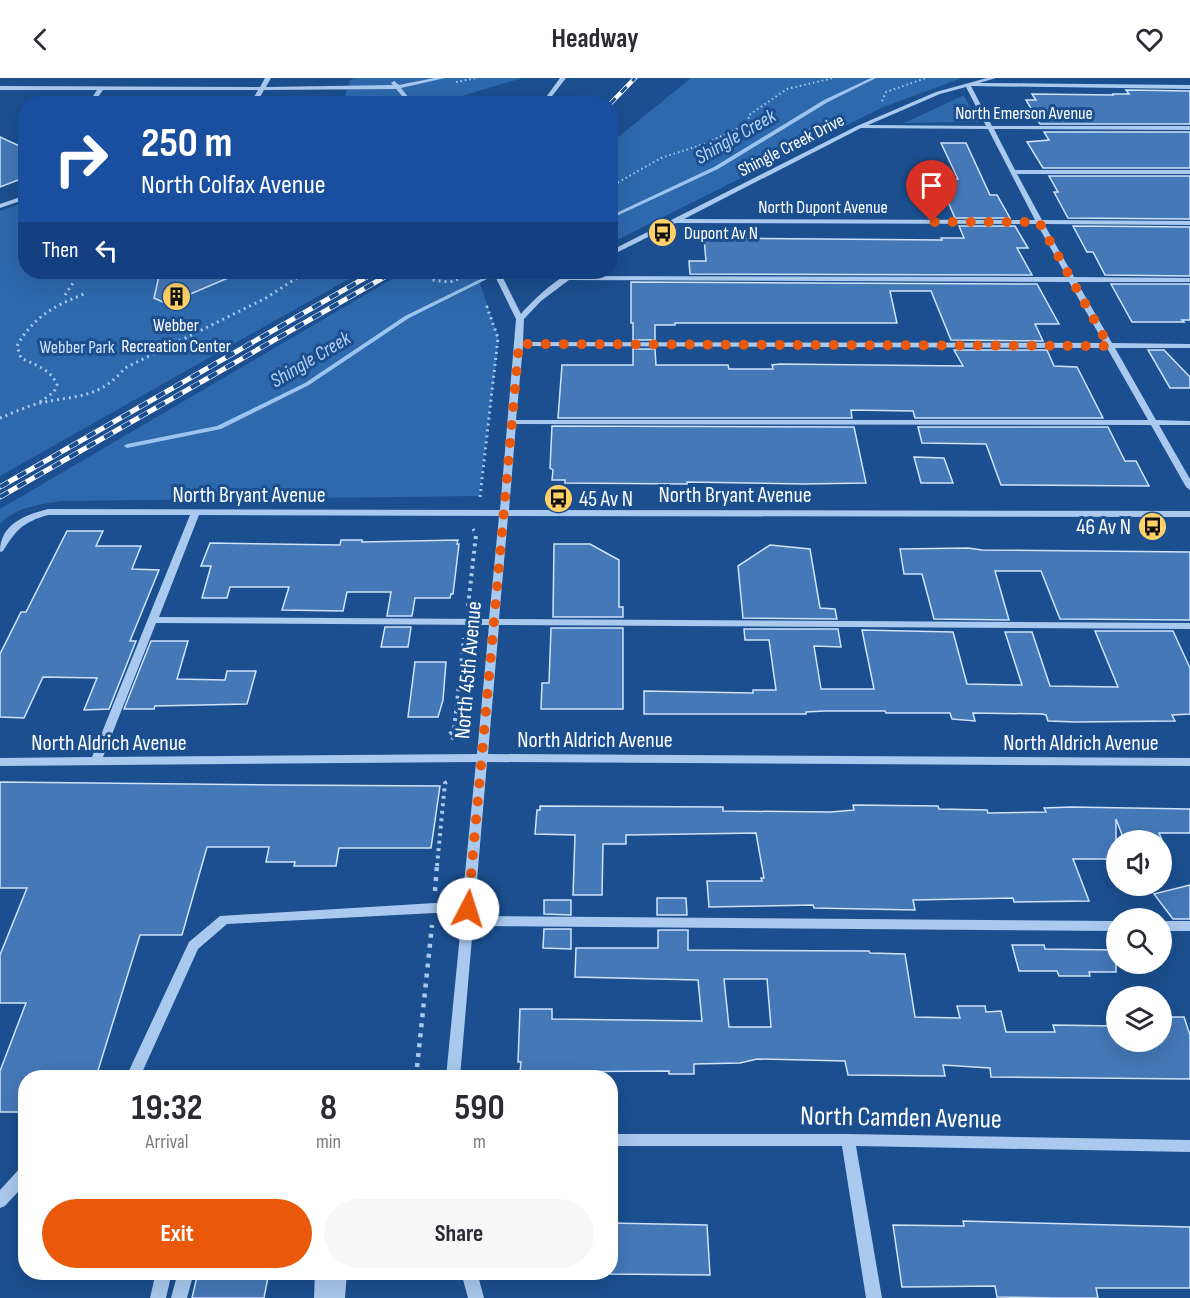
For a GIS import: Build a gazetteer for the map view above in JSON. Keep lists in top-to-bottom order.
{
  "streets": {
    "street": [
      "North Emerson Avenue",
      "Shingle Creek Drive",
      "North Dupont Avenue",
      "North Bryant Avenue",
      "North 45th Avenue",
      "North Aldrich Avenue",
      "North Camden Avenue"
    ]
  },
  "crossings": [
    ["North Emerson Avenue", "Shingle Creek Drive"],
    ["Shingle Creek Drive", "North Dupont Avenue"],
    ["North Bryant Avenue", "North 45th Avenue"],
    ["North 45th Avenue", "North Aldrich Avenue"]
  ],
  "water": ["Shingle Creek"],
  "parks": ["Webber Park"],
  "places": {
    "bus stop": ["Dupont Av N", "45 Av N", "46 Av N"],
    "building": ["Webber Recreation Center"]
  },
  "page": {
    "header": "Headway",
    "turn": ["250 m", "North Colfax Avenue"],
    "then": "Then",
    "eta": [
      "19:32",
      "Arrival",
      "8",
      "min",
      "590",
      "m"
    ],
    "buttons": ["Exit", "Share"]
  }
}
